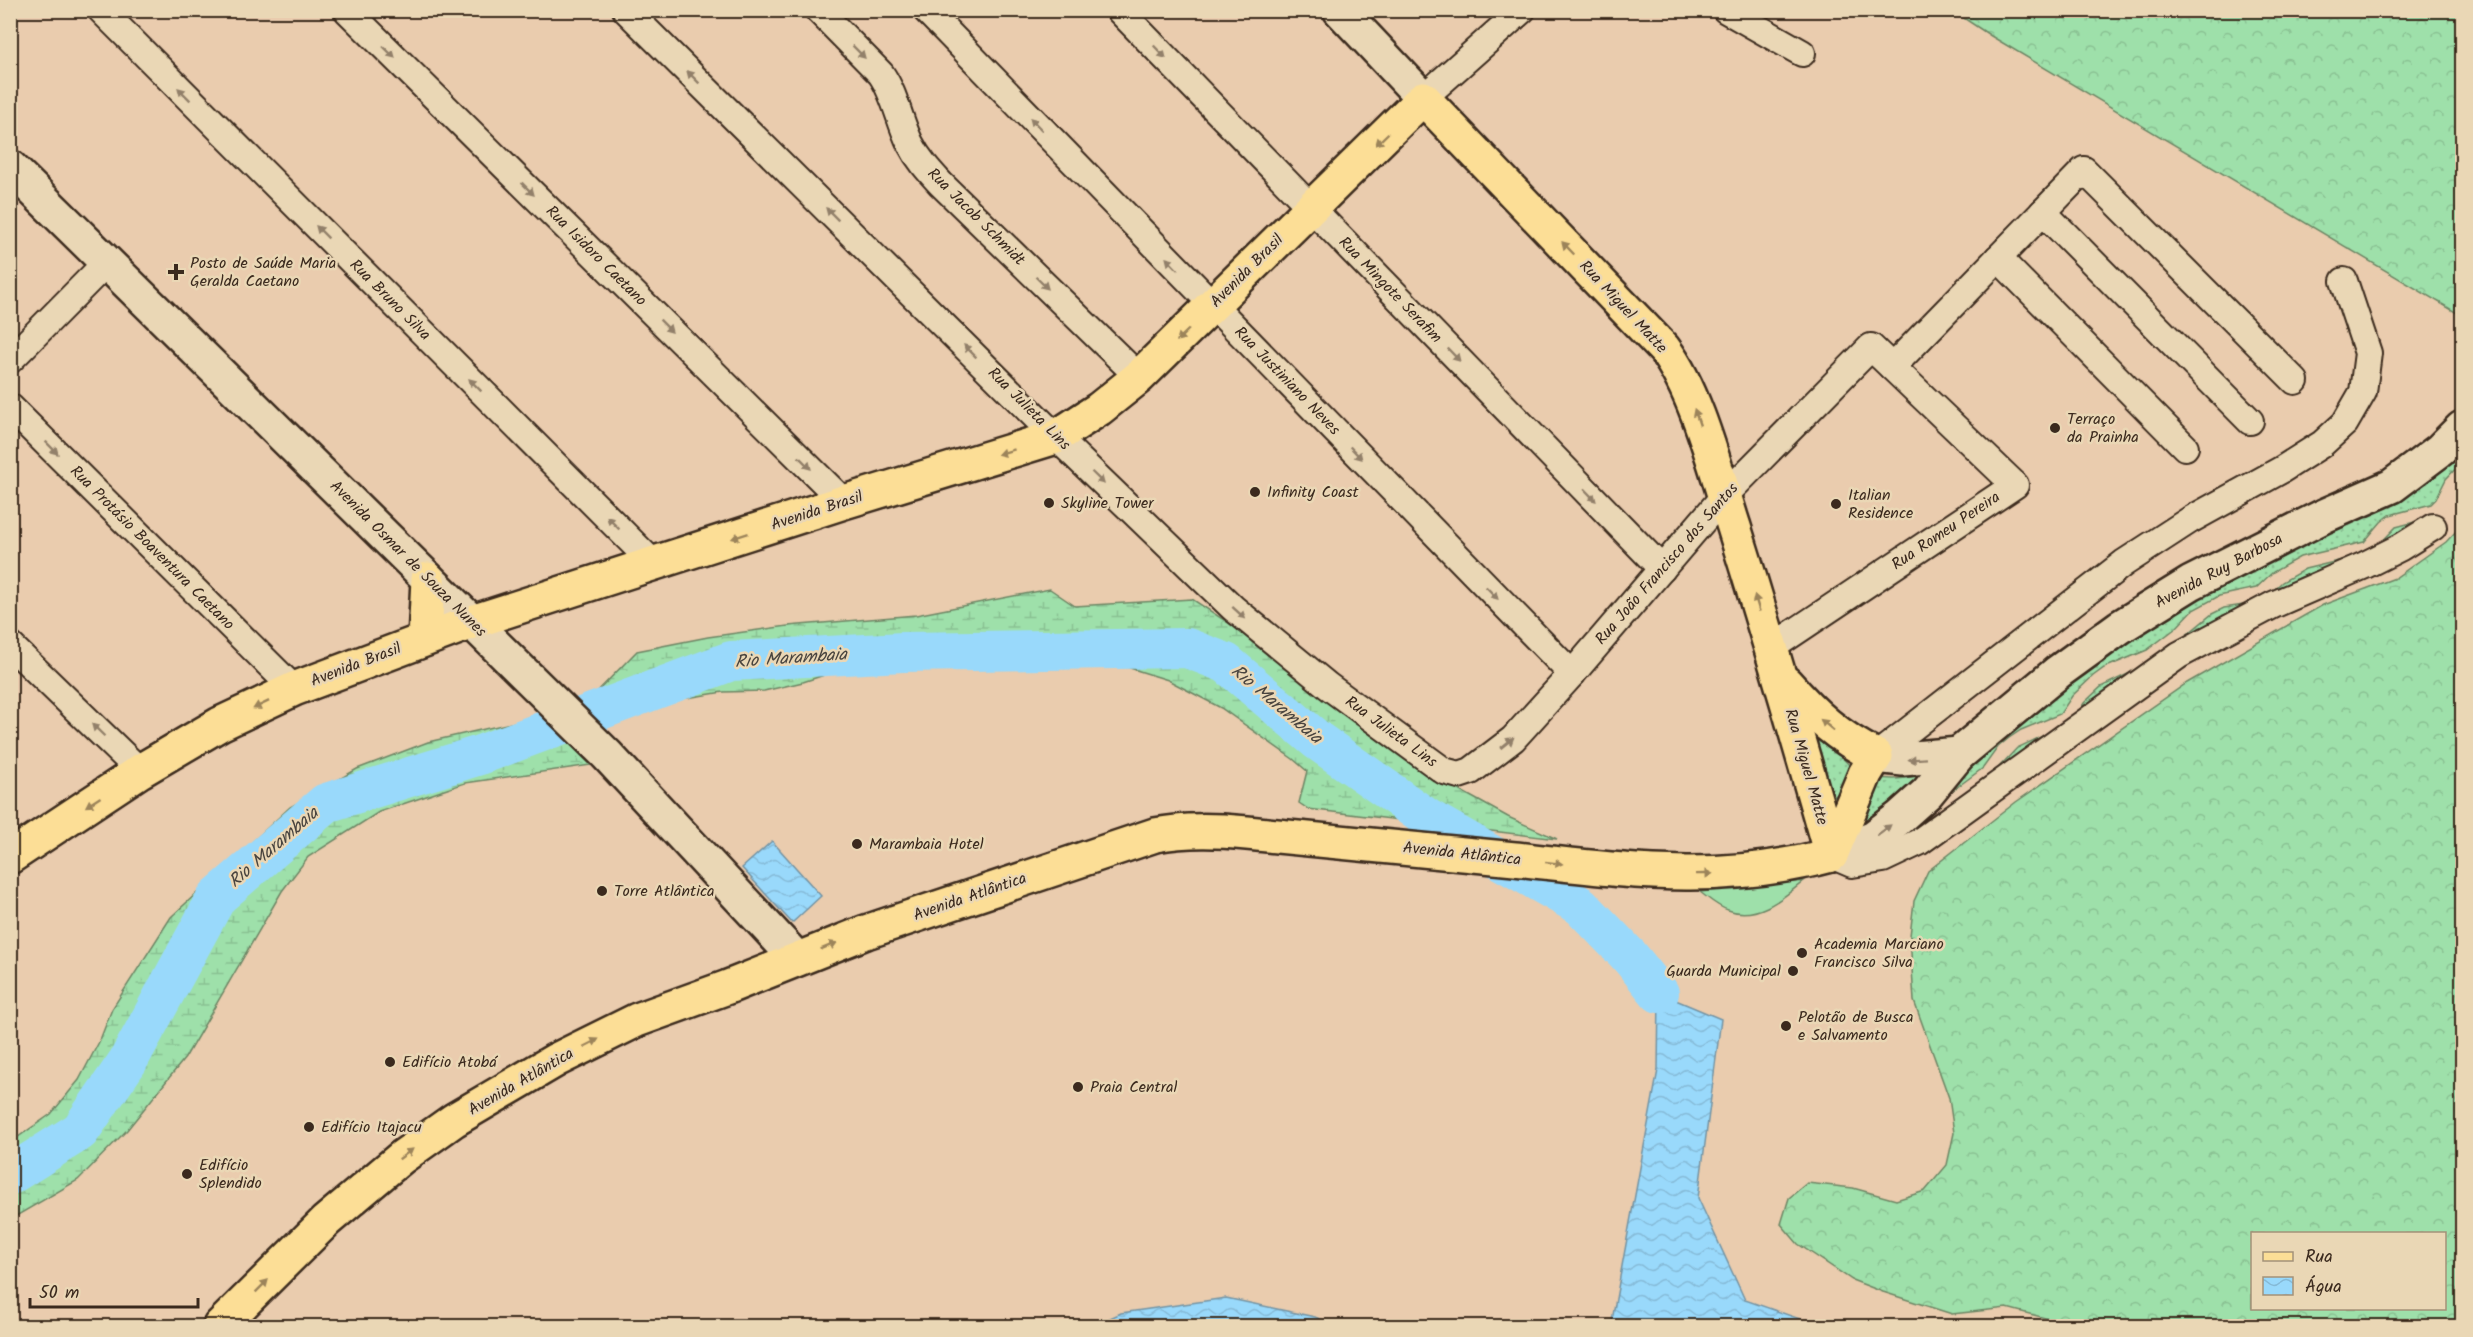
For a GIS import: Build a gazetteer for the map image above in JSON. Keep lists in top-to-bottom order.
{
  "streets": {
    "main road": ["Avenida Brasil", "Rua Miguel Matte", "Avenida Atlântica"],
    "street": [
      "Rua Jacob Schmidt",
      "Rua Isidoro Caetano",
      "Rua Mingote Serafim",
      "Rua Bruno Silva",
      "Rua Justiniano Neves",
      "Rua Julieta Lins",
      "Rua Romeu Pereira",
      "Rua Protásio Boaventura Caetano",
      "Avenida Osmar de Souza Nunes",
      "Rua João Francisco dos Santos",
      "Avenida Ruy Barbosa"
    ]
  },
  "crossings": [
    ["Rua Jacob Schmidt", "Avenida Brasil"],
    ["Rua Isidoro Caetano", "Avenida Brasil"],
    ["Avenida Brasil", "Rua Mingote Serafim"],
    ["Avenida Brasil", "Rua Bruno Silva"],
    ["Avenida Brasil", "Rua Miguel Matte"],
    ["Avenida Brasil", "Rua Justiniano Neves"],
    ["Avenida Brasil", "Rua Julieta Lins"],
    ["Avenida Brasil", "Rua Protásio Boaventura Caetano"],
    ["Avenida Brasil", "Avenida Osmar de Souza Nunes"],
    ["Rua Mingote Serafim", "Rua João Francisco dos Santos"],
    ["Rua Miguel Matte", "Rua Romeu Pereira"],
    ["Rua Miguel Matte", "Rua João Francisco dos Santos"],
    ["Rua Miguel Matte", "Avenida Ruy Barbosa"],
    ["Rua Miguel Matte", "Avenida Atlântica"],
    ["Rua Justiniano Neves", "Rua João Francisco dos Santos"],
    ["Rua Julieta Lins", "Rua João Francisco dos Santos"],
    ["Rua Romeu Pereira", "Rua João Francisco dos Santos"],
    ["Avenida Osmar de Souza Nunes", "Avenida Atlântica"],
    ["Avenida Ruy Barbosa", "Avenida Atlântica"]
  ],
  "one_way": [
    "Rua Jacob Schmidt",
    "Rua Isidoro Caetano",
    "Avenida Brasil",
    "Rua Mingote Serafim",
    "Rua Bruno Silva",
    "Rua Miguel Matte",
    "Avenida Atlântica"
  ],
  "water": ["Rio Marambaia"],
  "places": {
    "health": ["Posto de Saúde Maria Geralda Caetano"],
    "other": [
      "Terraço da Prainha",
      "Infinity Coast",
      "Skyline Tower",
      "Italian Residence",
      "Marambaia Hotel",
      "Torre Atlântica",
      "Academia Marciano Francisco Silva",
      "Guarda Municipal",
      "Pelotão de Busca e Salvamento",
      "Edifício Atobá",
      "Praia Central",
      "Edifício Itajacu",
      "Edifício Splendido"
    ]
  },
  "legend": ["Rua", "Água"],
  "scale_bar": "50 m"
}
